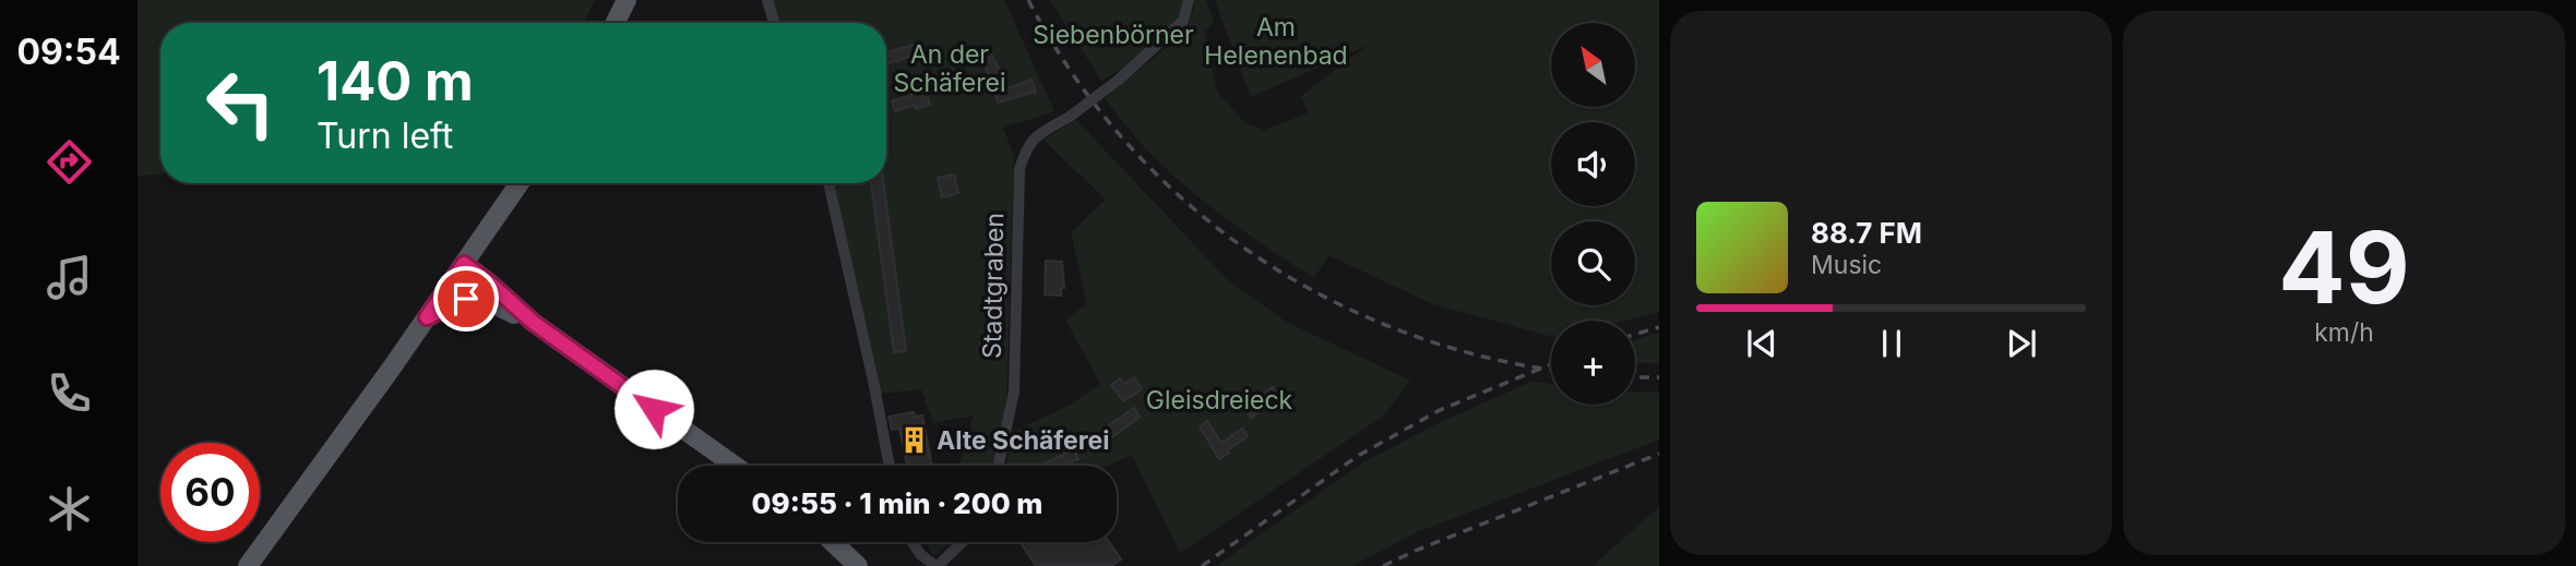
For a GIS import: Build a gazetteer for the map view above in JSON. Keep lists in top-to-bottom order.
{
  "streets": {
    "street": ["Stadtgraben"]
  },
  "parks": [
    "Am Helenenbad",
    "Siebenbörner",
    "An der Schäferei",
    "Gleisdreieck"
  ],
  "places": {
    "building": ["Alte Schäferei"]
  },
  "north": "top left",
  "page": {
    "tabs": "09:54",
    "tile": ["49", "km/h"],
    "map_buttons": "+",
    "turn": ["140 m", "Turn left"],
    "song": ["88.7 FM", "Music"],
    "limit": "60",
    "trip": "09:55 · 1 min · 200 m"
  }
}
